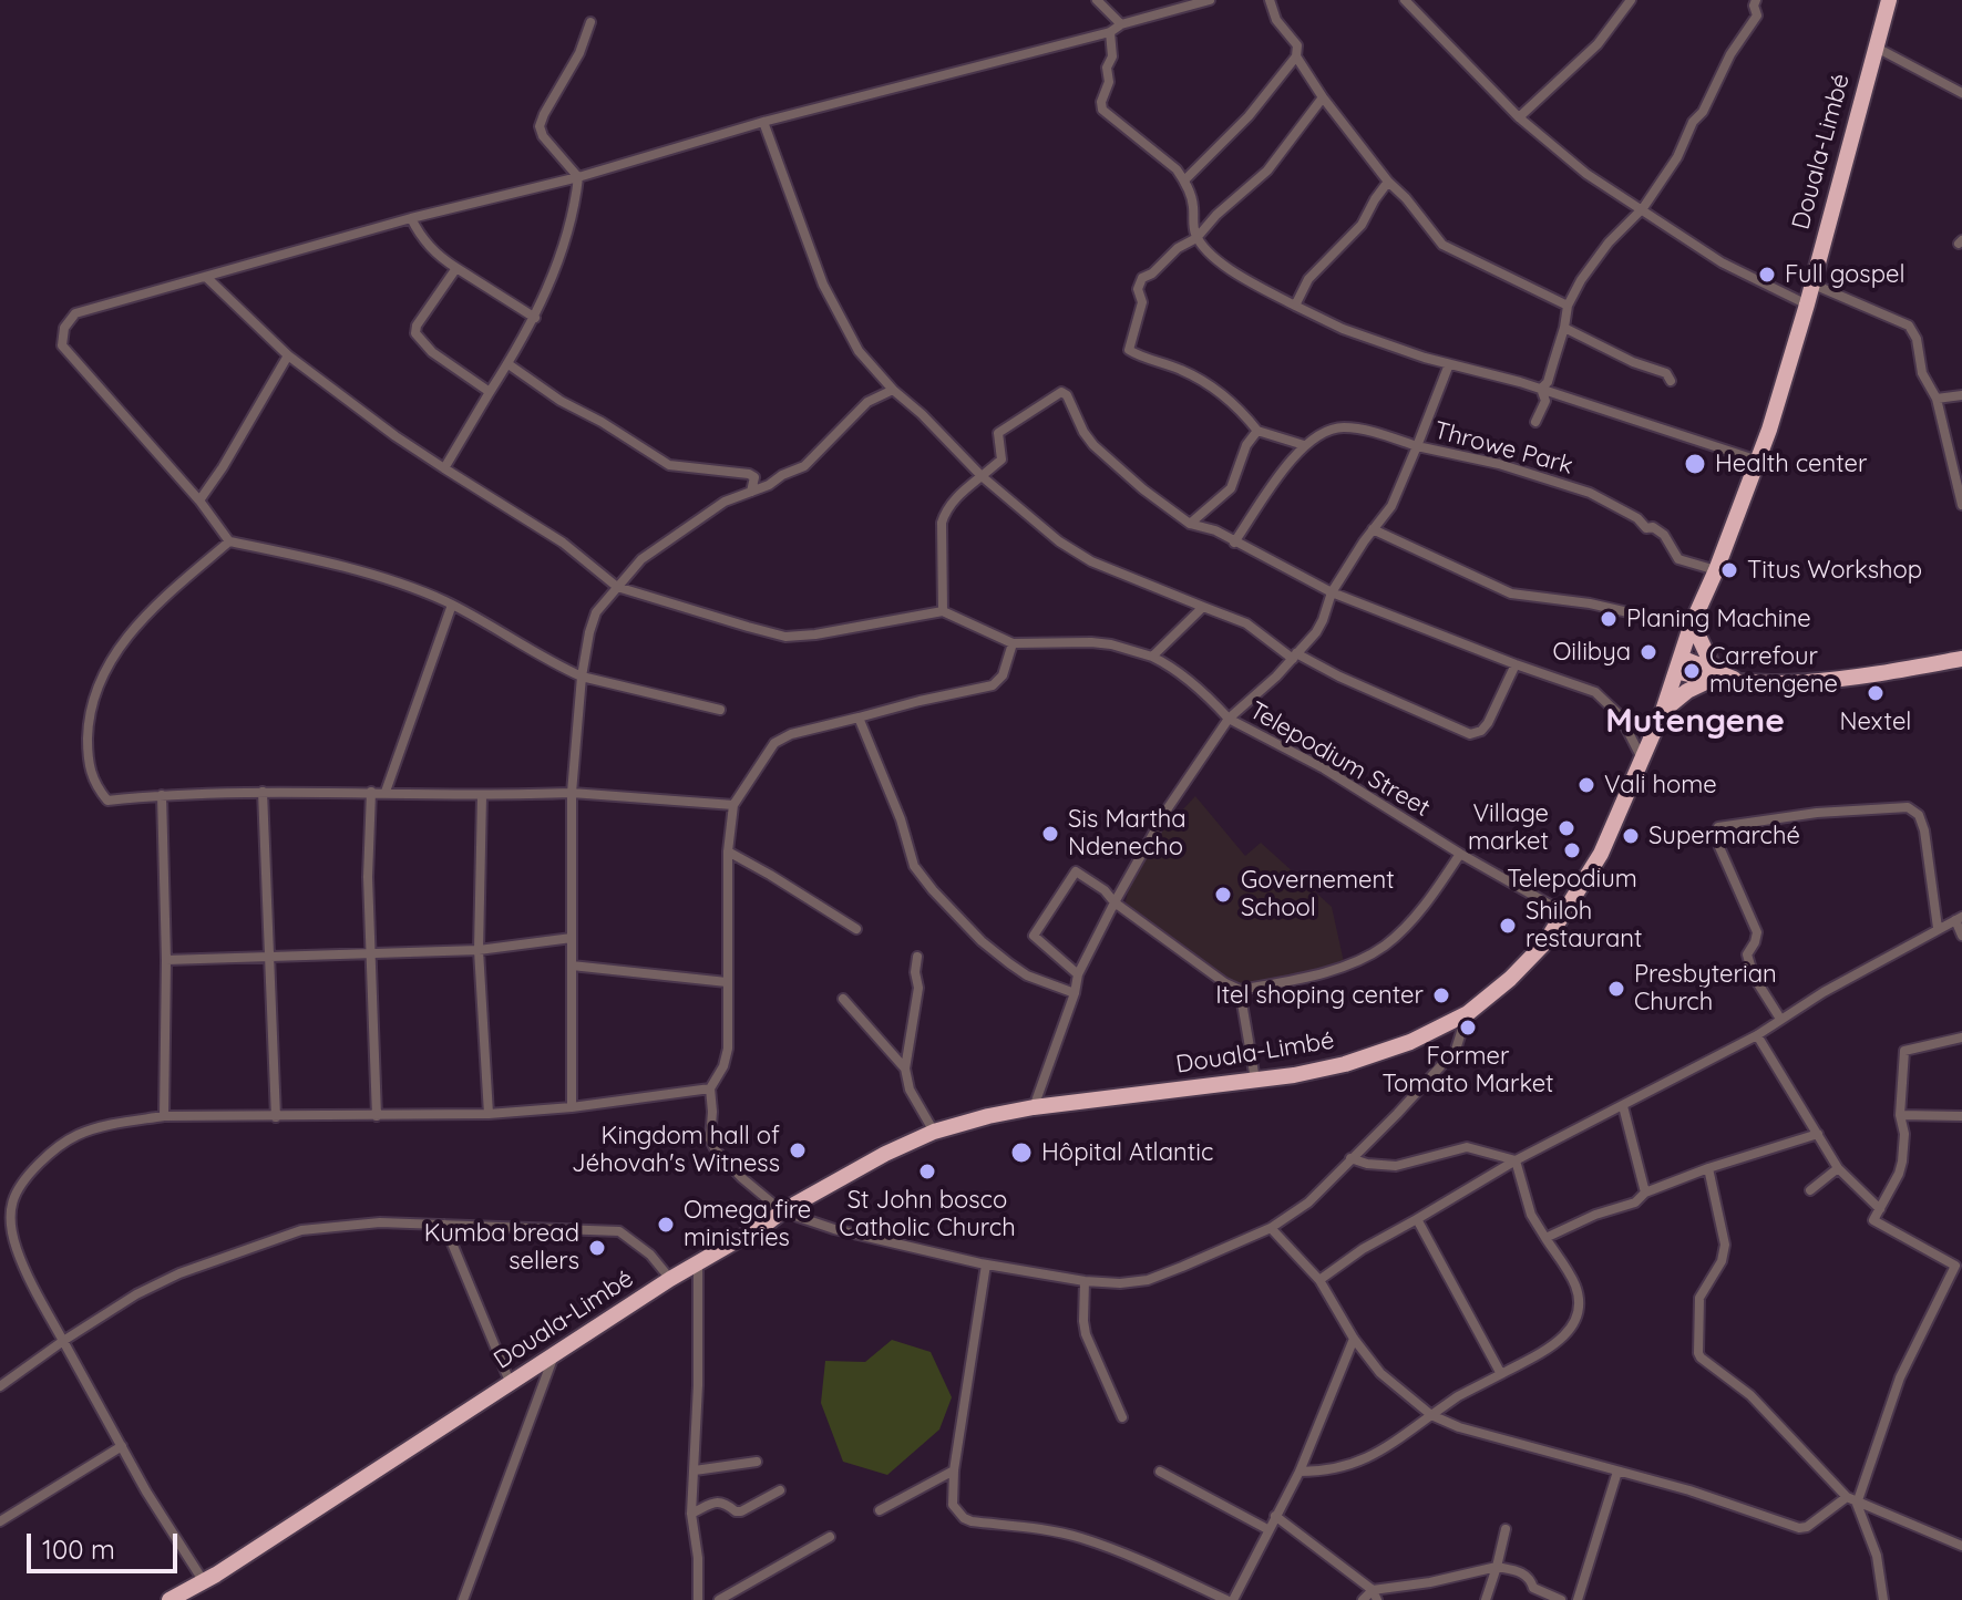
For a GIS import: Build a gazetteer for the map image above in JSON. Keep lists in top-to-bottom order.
{
  "streets": {
    "highway": ["Douala-Limbé"],
    "street": ["Throwe Park", "Telepodium Street"]
  },
  "crossings": [
    ["Douala-Limbé", "Throwe Park"],
    ["Douala-Limbé", "Telepodium Street"],
    ["Throwe Park", "Telepodium Street"]
  ],
  "districts": ["Mutengene"],
  "places": [
    "Full gospel",
    "Health center",
    "Titus Workshop",
    "Planing Machine",
    "Oilibya",
    "Carrefour mutengene",
    "Nextel",
    "Vali home",
    "Village market",
    "Sis Martha Ndenecho",
    "Supermarché",
    "Telepodium",
    "Governement School",
    "Shiloh restaurant",
    "Presbyterian Church",
    "Itel shoping center",
    "Former Tomato Market",
    "Kingdom hall of Jéhovah's Witness",
    "Hôpital Atlantic",
    "St John bosco Catholic Church",
    "Omega fire ministries",
    "Kumba bread sellers"
  ],
  "scale_bar": "100 m"
}
